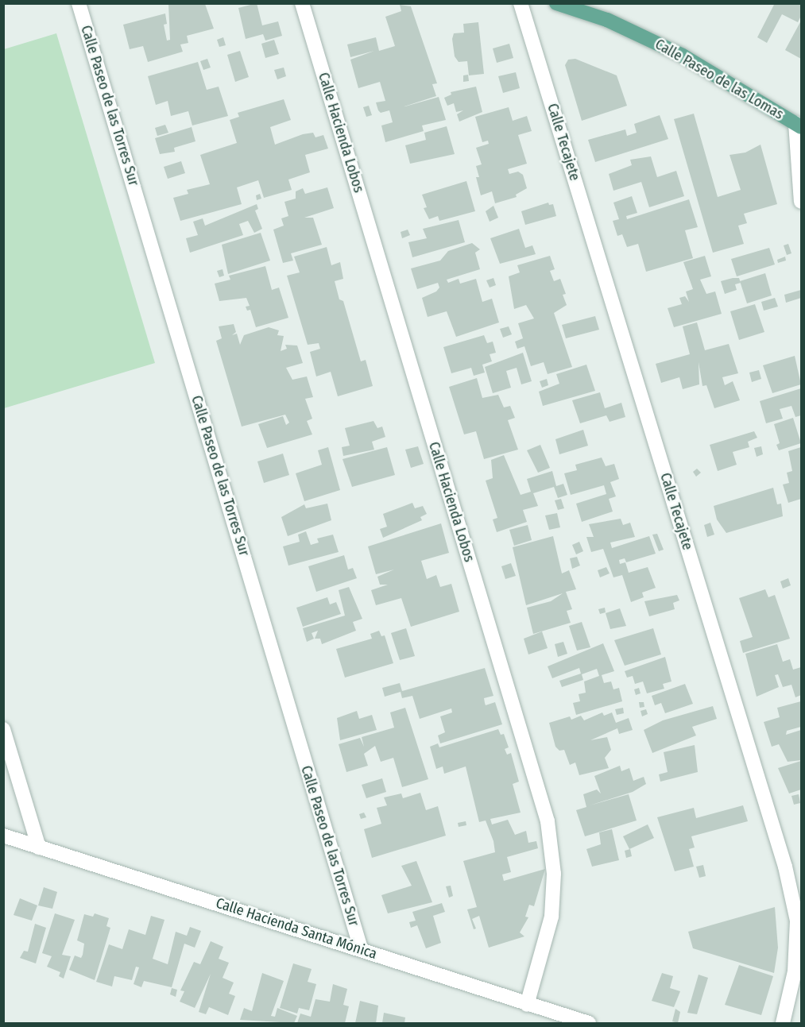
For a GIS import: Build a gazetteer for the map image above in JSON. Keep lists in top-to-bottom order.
{
  "streets": {
    "main road": ["Calle Paseo de las Lomas"],
    "street": [
      "Calle Paseo de las Torres Sur",
      "Calle Hacienda Lobos",
      "Calle Tecajete",
      "Calle Hacienda Santa Mónica"
    ]
  },
  "crossings": [
    ["Calle Paseo de las Torres Sur", "Calle Hacienda Santa Mónica"],
    ["Calle Hacienda Lobos", "Calle Hacienda Santa Mónica"]
  ]
}
